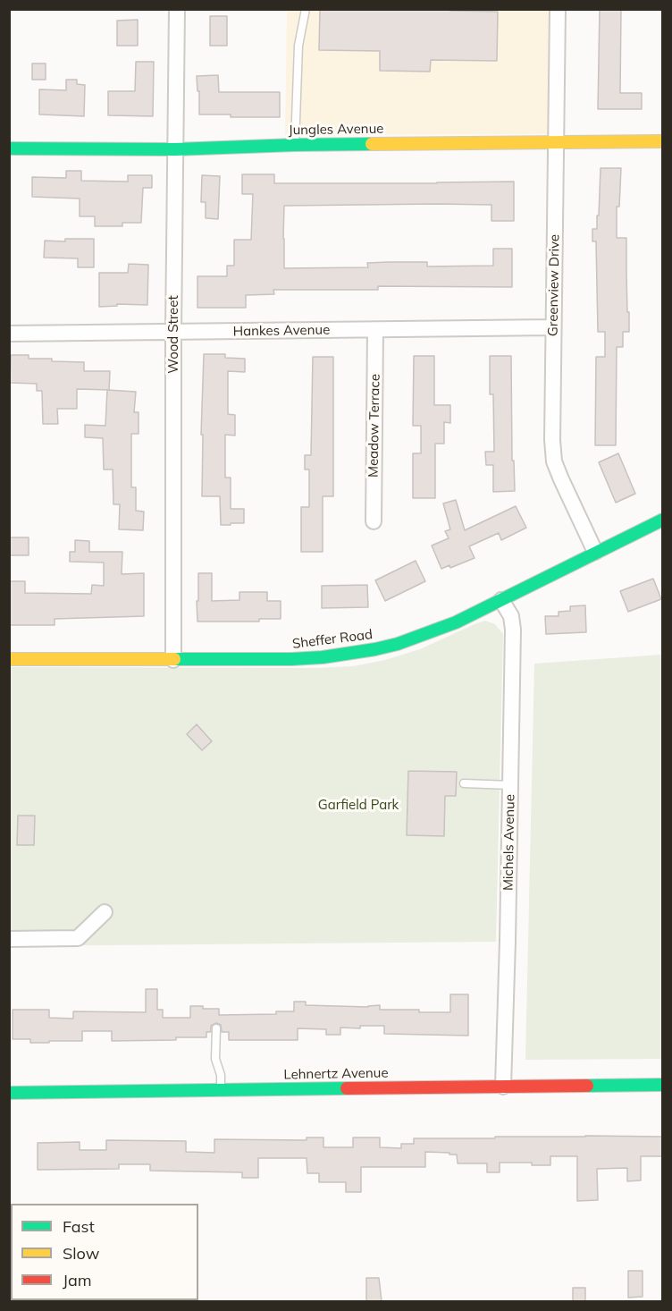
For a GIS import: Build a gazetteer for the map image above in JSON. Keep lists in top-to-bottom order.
{
  "streets": {
    "street": [
      "Jungles Avenue",
      "Greenview Drive",
      "Hankes Avenue",
      "Wood Street",
      "Meadow Terrace",
      "Sheffer Road",
      "Michels Avenue",
      "Lehnertz Avenue"
    ]
  },
  "crossings": [
    ["Jungles Avenue", "Greenview Drive"],
    ["Jungles Avenue", "Wood Street"],
    ["Greenview Drive", "Hankes Avenue"],
    ["Greenview Drive", "Sheffer Road"],
    ["Hankes Avenue", "Wood Street"],
    ["Hankes Avenue", "Meadow Terrace"],
    ["Wood Street", "Sheffer Road"],
    ["Sheffer Road", "Michels Avenue"],
    ["Michels Avenue", "Lehnertz Avenue"]
  ],
  "parks": ["Garfield Park"],
  "legend": ["Fast", "Slow", "Jam"]
}
